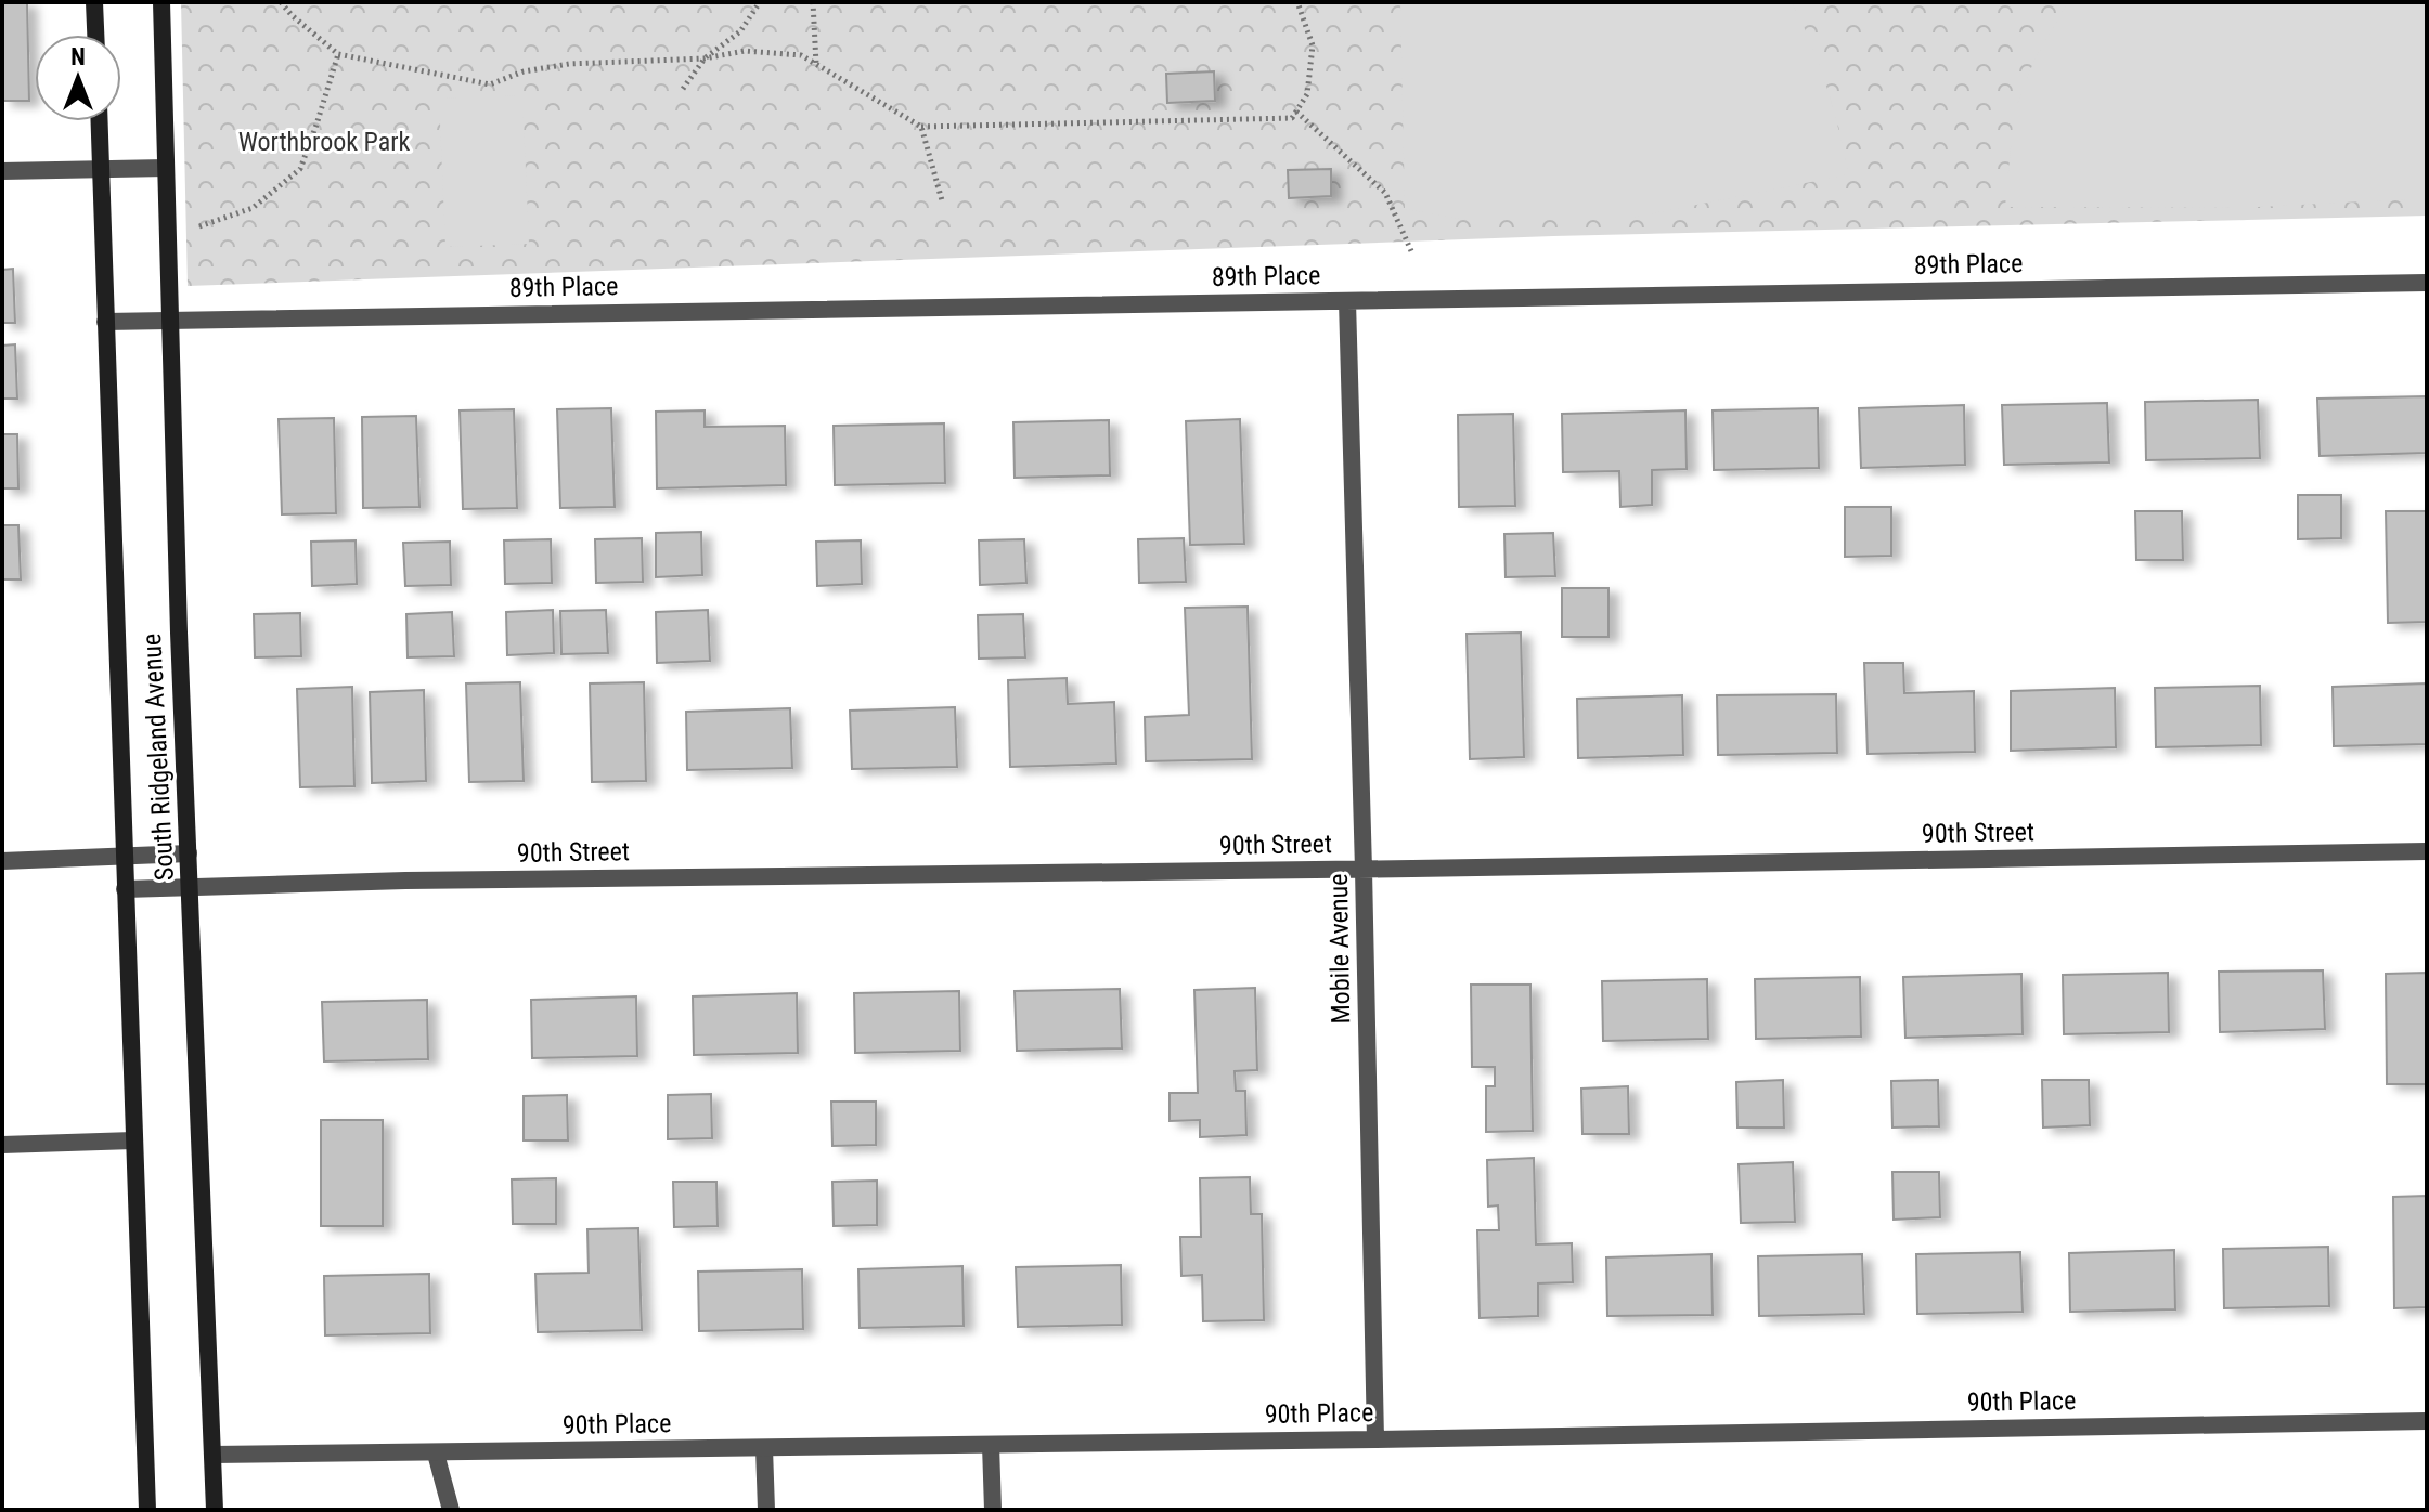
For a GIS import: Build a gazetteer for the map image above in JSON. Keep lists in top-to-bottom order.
{
  "streets": {
    "main road": ["South Ridgeland Avenue"],
    "street": [
      "89th Place",
      "90th Street",
      "Mobile Avenue",
      "90th Place"
    ]
  },
  "crossings": [
    ["89th Place", "South Ridgeland Avenue"],
    ["89th Place", "Mobile Avenue"],
    ["South Ridgeland Avenue", "90th Street"],
    ["South Ridgeland Avenue", "90th Place"],
    ["90th Street", "Mobile Avenue"],
    ["Mobile Avenue", "90th Place"]
  ],
  "parks": ["Worthbrook Park"],
  "north": "top"
}
